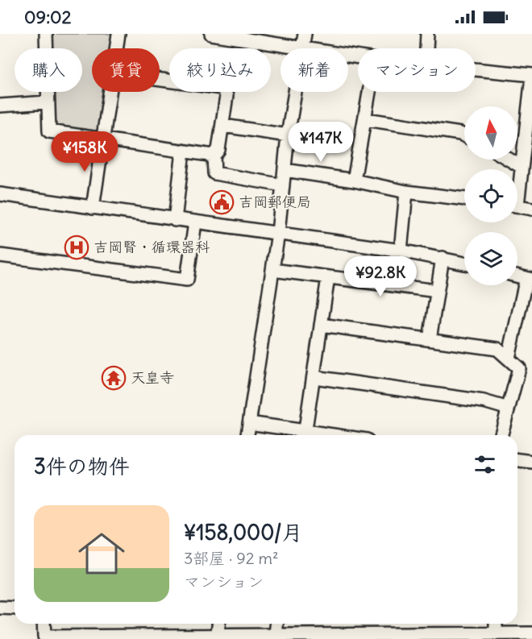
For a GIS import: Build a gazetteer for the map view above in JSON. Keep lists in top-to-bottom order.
{
  "places": {
    "public building": ["吉岡郵便局"],
    "hospital": ["吉岡腎・循環器科"],
    "temple": ["天皇寺"]
  },
  "north": "top",
  "page": {
    "status": "09:02",
    "chip": [
      "購入",
      "賃貸",
      "絞り込み",
      "新着",
      "マンション"
    ],
    "price": ["¥147K", "¥158K", "¥92.8K"],
    "heading": "3件の物件",
    "list": [
      {
        "name": "¥158,000/月",
        "note": "3部屋 · 92 m² · マンション"
      }
    ]
  }
}
